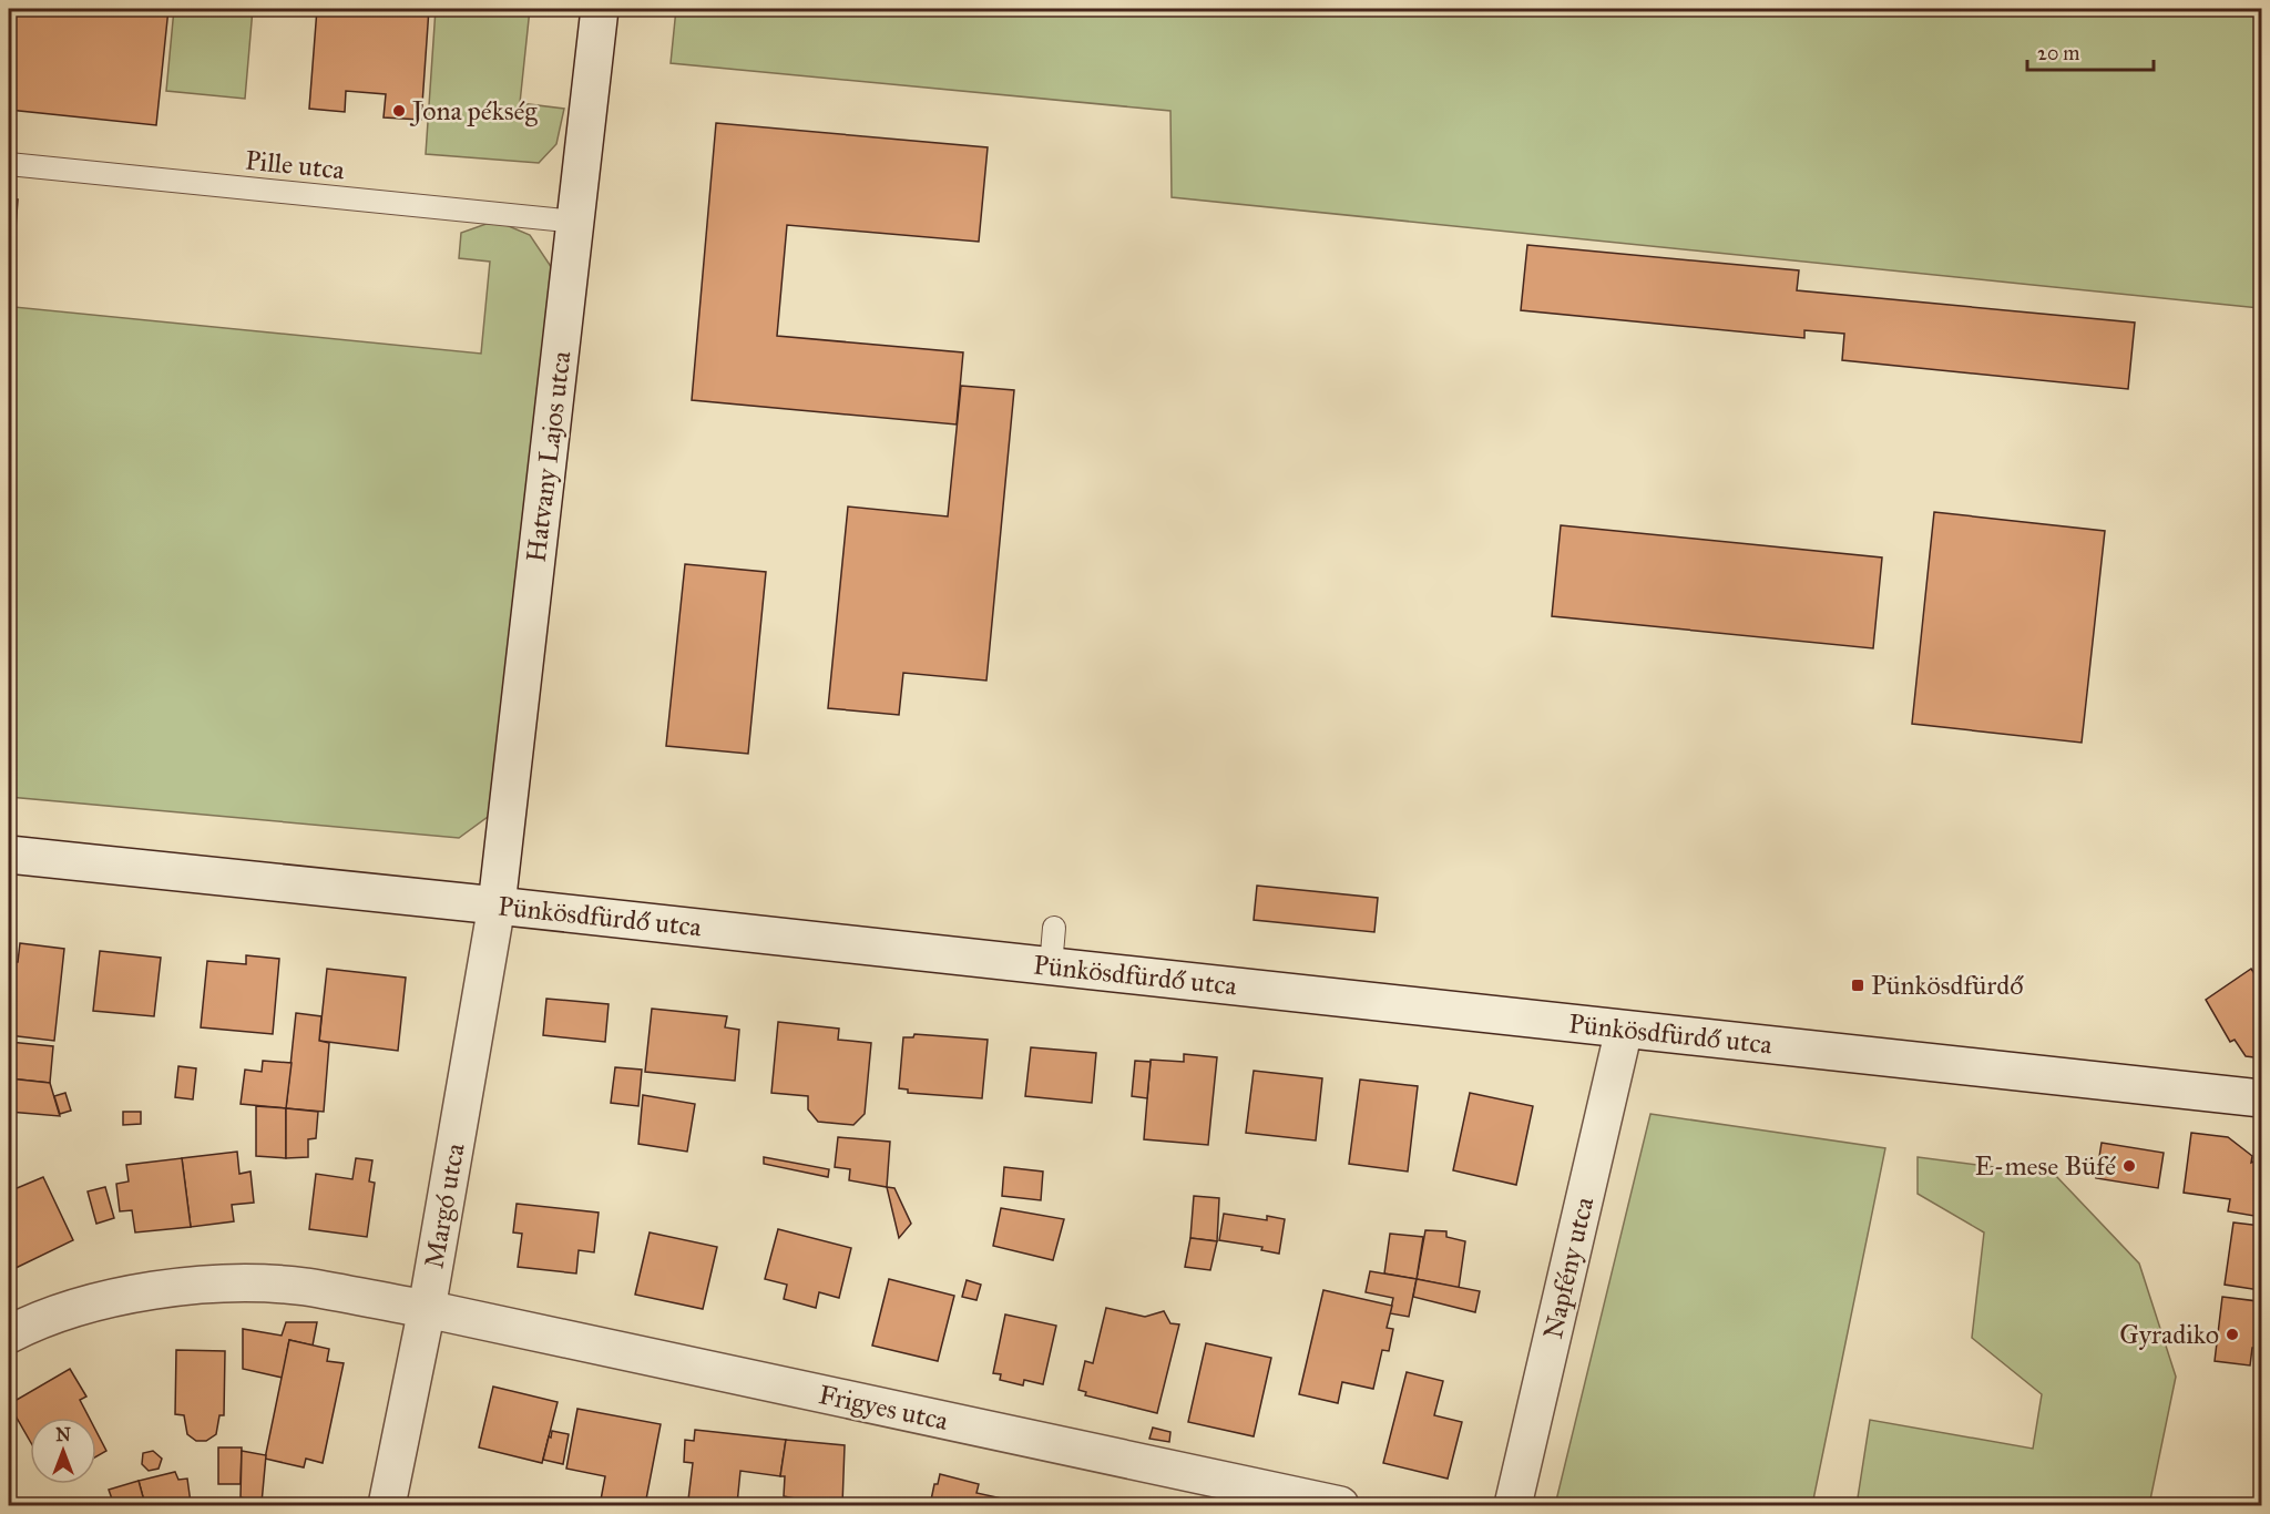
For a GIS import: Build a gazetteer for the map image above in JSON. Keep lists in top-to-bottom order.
{
  "streets": {
    "street": [
      "Hatvany Lajos utca",
      "Pünkösdfürdő utca",
      "Margó utca",
      "Napfény utca",
      "Frigyes utca"
    ],
    "lane": ["Pille utca"]
  },
  "crossings": [
    ["Pille utca", "Hatvany Lajos utca"],
    ["Hatvany Lajos utca", "Pünkösdfürdő utca"],
    ["Hatvany Lajos utca", "Margó utca"],
    ["Pünkösdfürdő utca", "Margó utca"],
    ["Pünkösdfürdő utca", "Napfény utca"],
    ["Margó utca", "Frigyes utca"]
  ],
  "places": {
    "other": ["Jona pékség", "E-mese Büfé", "Gyradiko"],
    "transit": ["Pünkösdfürdő"]
  },
  "scale_bar": "20 m",
  "north": "top"
}
